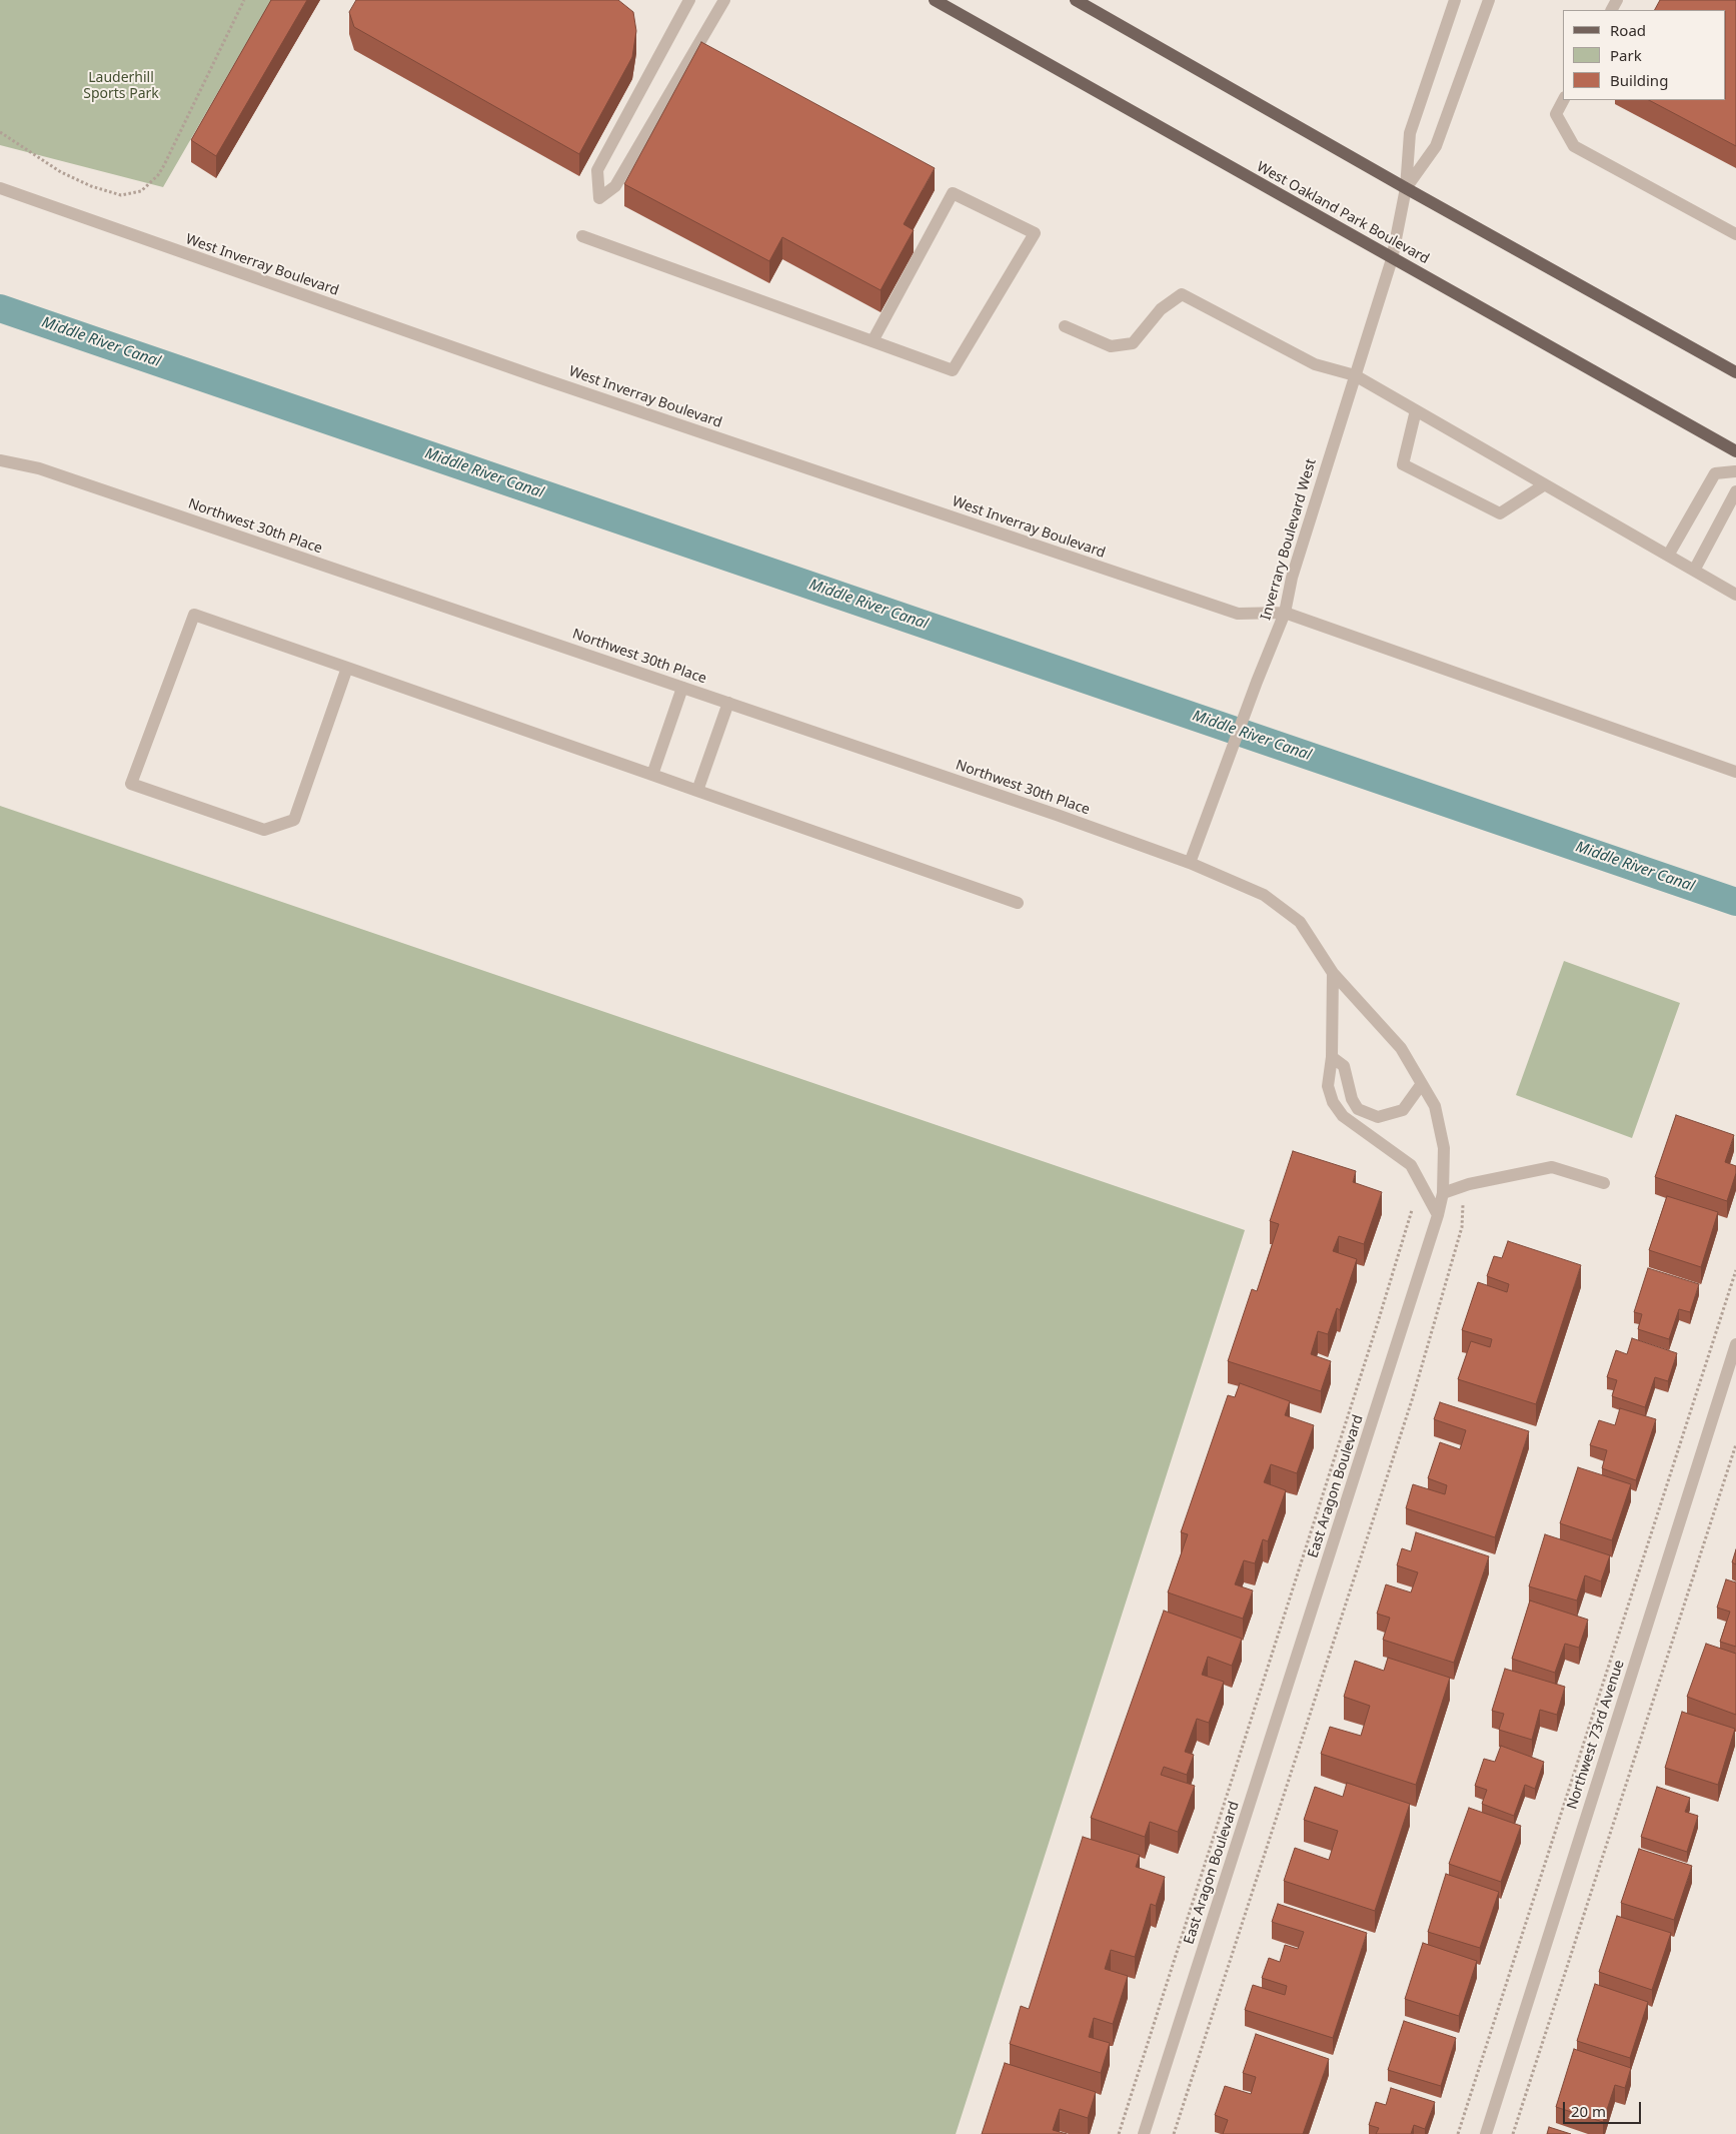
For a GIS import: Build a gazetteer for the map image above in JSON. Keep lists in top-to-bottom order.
{
  "streets": {
    "main road": ["West Oakland Park Boulevard"],
    "street": [
      "West Inverray Boulevard",
      "Northwest 30th Place",
      "Inverrary Boulevard West",
      "East Aragon Boulevard",
      "Northwest 73rd Avenue"
    ]
  },
  "crossings": [
    ["West Oakland Park Boulevard", "Inverrary Boulevard West"],
    ["West Inverray Boulevard", "Inverrary Boulevard West"],
    ["Northwest 30th Place", "Inverrary Boulevard West"],
    ["Northwest 30th Place", "East Aragon Boulevard"]
  ],
  "water": ["Middle River Canal"],
  "parks": ["Lauderhill Sports Park"],
  "legend": ["Road", "Park", "Building"],
  "scale_bar": "20 m"
}
